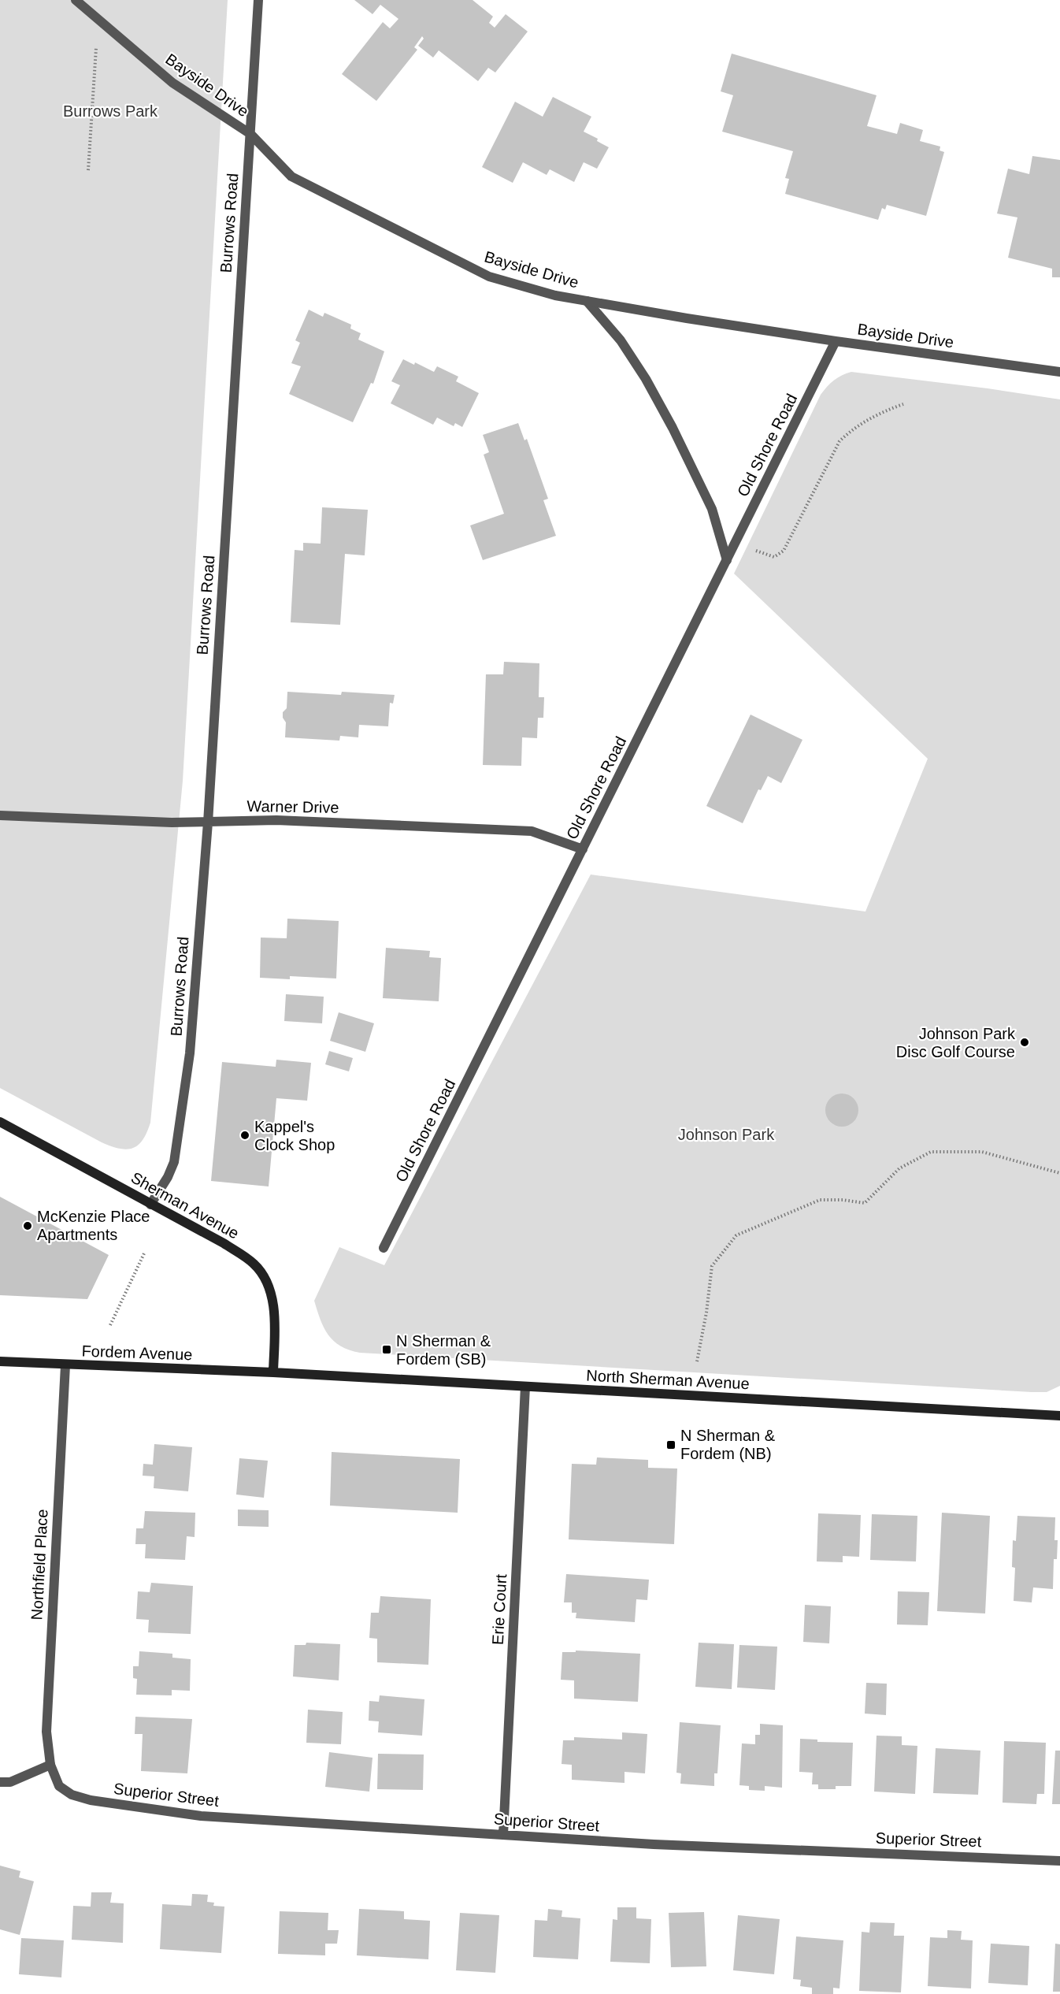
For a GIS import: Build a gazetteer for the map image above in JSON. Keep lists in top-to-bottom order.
{
  "streets": {
    "street": [
      "Bayside Drive",
      "Burrows Road",
      "Old Shore Road",
      "Warner Drive",
      "Sherman Avenue",
      "Fordem Avenue",
      "North Sherman Avenue",
      "Northfield Place",
      "Erie Court",
      "Superior Street"
    ]
  },
  "crossings": [
    ["Bayside Drive", "Burrows Road"],
    ["Bayside Drive", "Old Shore Road"],
    ["Burrows Road", "Warner Drive"],
    ["Burrows Road", "Sherman Avenue"],
    ["Old Shore Road", "Warner Drive"],
    ["Sherman Avenue", "Fordem Avenue"],
    ["Sherman Avenue", "North Sherman Avenue"],
    ["Fordem Avenue", "North Sherman Avenue"],
    ["Fordem Avenue", "Northfield Place"],
    ["North Sherman Avenue", "Erie Court"],
    ["Northfield Place", "Superior Street"],
    ["Erie Court", "Superior Street"]
  ],
  "parks": ["Burrows Park", "Johnson Park"],
  "places": {
    "other": ["Johnson Park Disc Golf Course", "Kappel's Clock Shop", "McKenzie Place Apartments"],
    "transit": ["N Sherman & Fordem (SB)", "N Sherman & Fordem (NB)"]
  }
}
